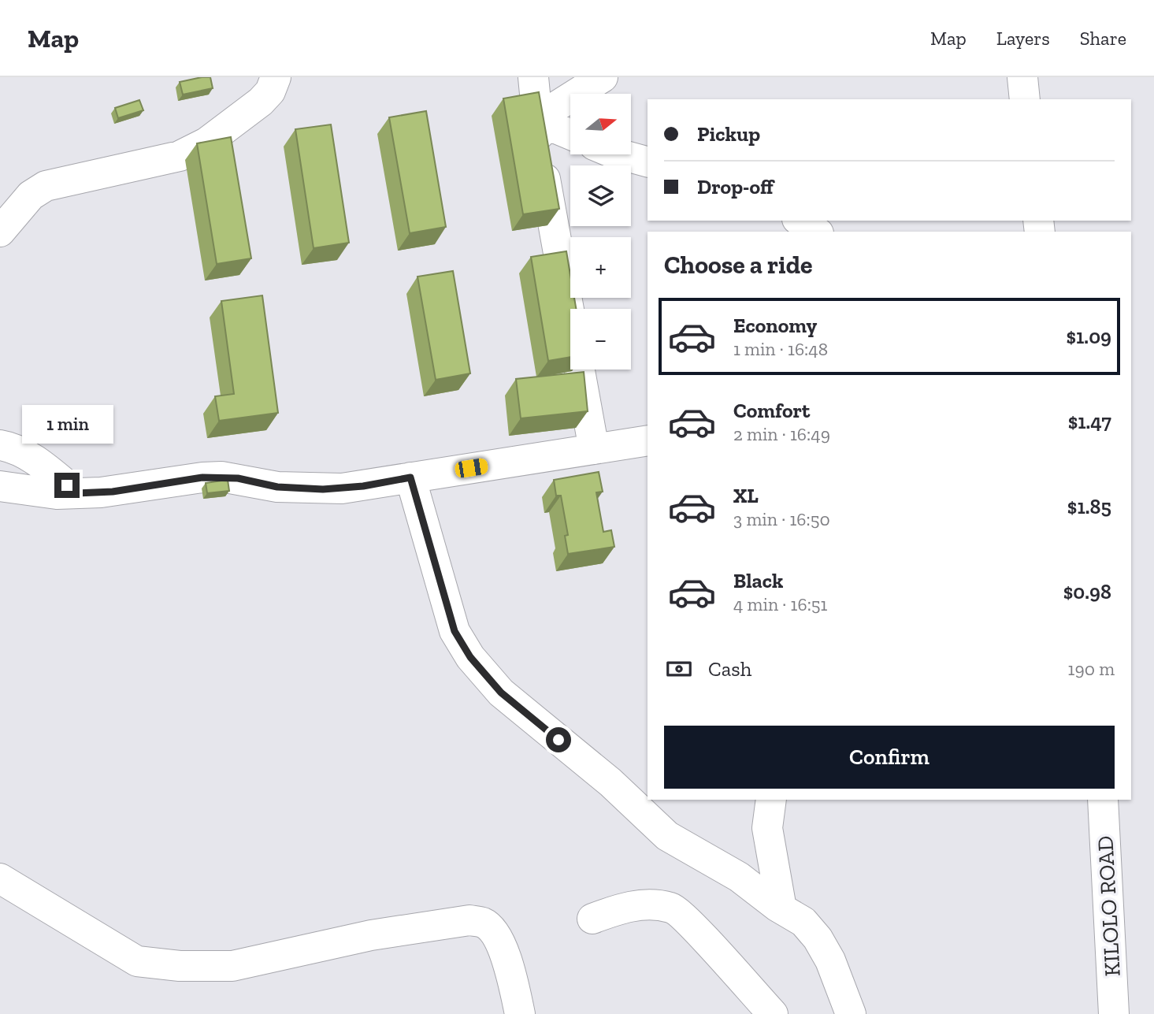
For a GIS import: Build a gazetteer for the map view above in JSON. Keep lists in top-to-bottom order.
{
  "streets": {
    "street": ["KILOLO ROAD"]
  },
  "north": "right",
  "page": {
    "header": "Map",
    "nav": ["Map", "Layers", "Share"],
    "map_buttons": ["+", "−"],
    "banner": ["Pickup", "Drop-off"],
    "heading": "Choose a ride",
    "list": [
      {
        "name": "Economy",
        "note": "1 min · 16:48",
        "value": "$1.09"
      },
      {
        "name": "Comfort",
        "note": "2 min · 16:49",
        "value": "$1.47"
      },
      {
        "name": "XL",
        "note": "3 min · 16:50",
        "value": "$1.85"
      },
      {
        "name": "Black",
        "note": "4 min · 16:51",
        "value": "$0.98"
      }
    ],
    "bubble": "1 min",
    "pay": ["Cash", "190 m"],
    "buttons": "Confirm"
  }
}
